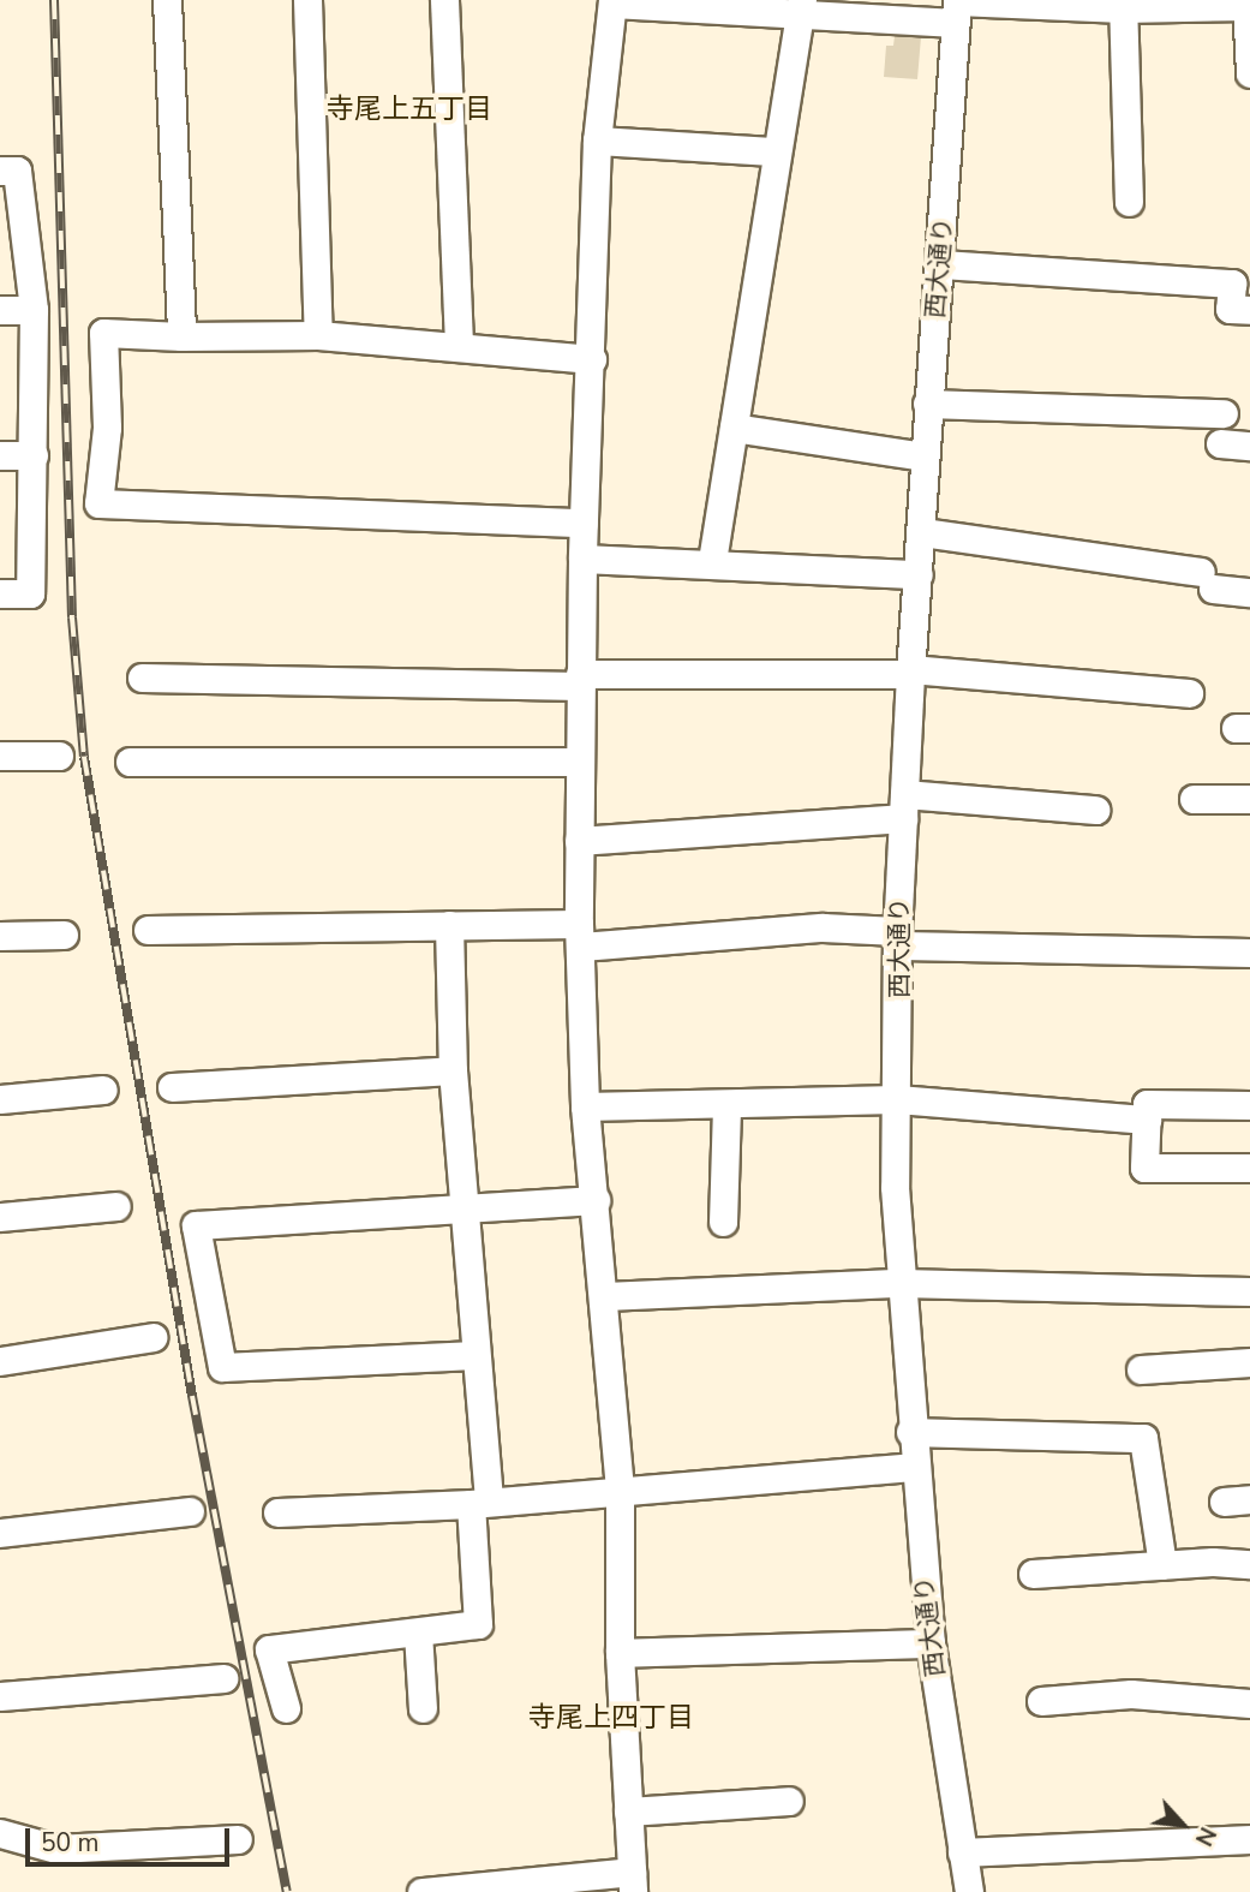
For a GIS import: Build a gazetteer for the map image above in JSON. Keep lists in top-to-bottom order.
{
  "streets": {
    "street": ["西大通り"]
  },
  "districts": ["寺尾上五丁目", "寺尾上四丁目"],
  "scale_bar": "50 m",
  "north": "bottom right"
}
